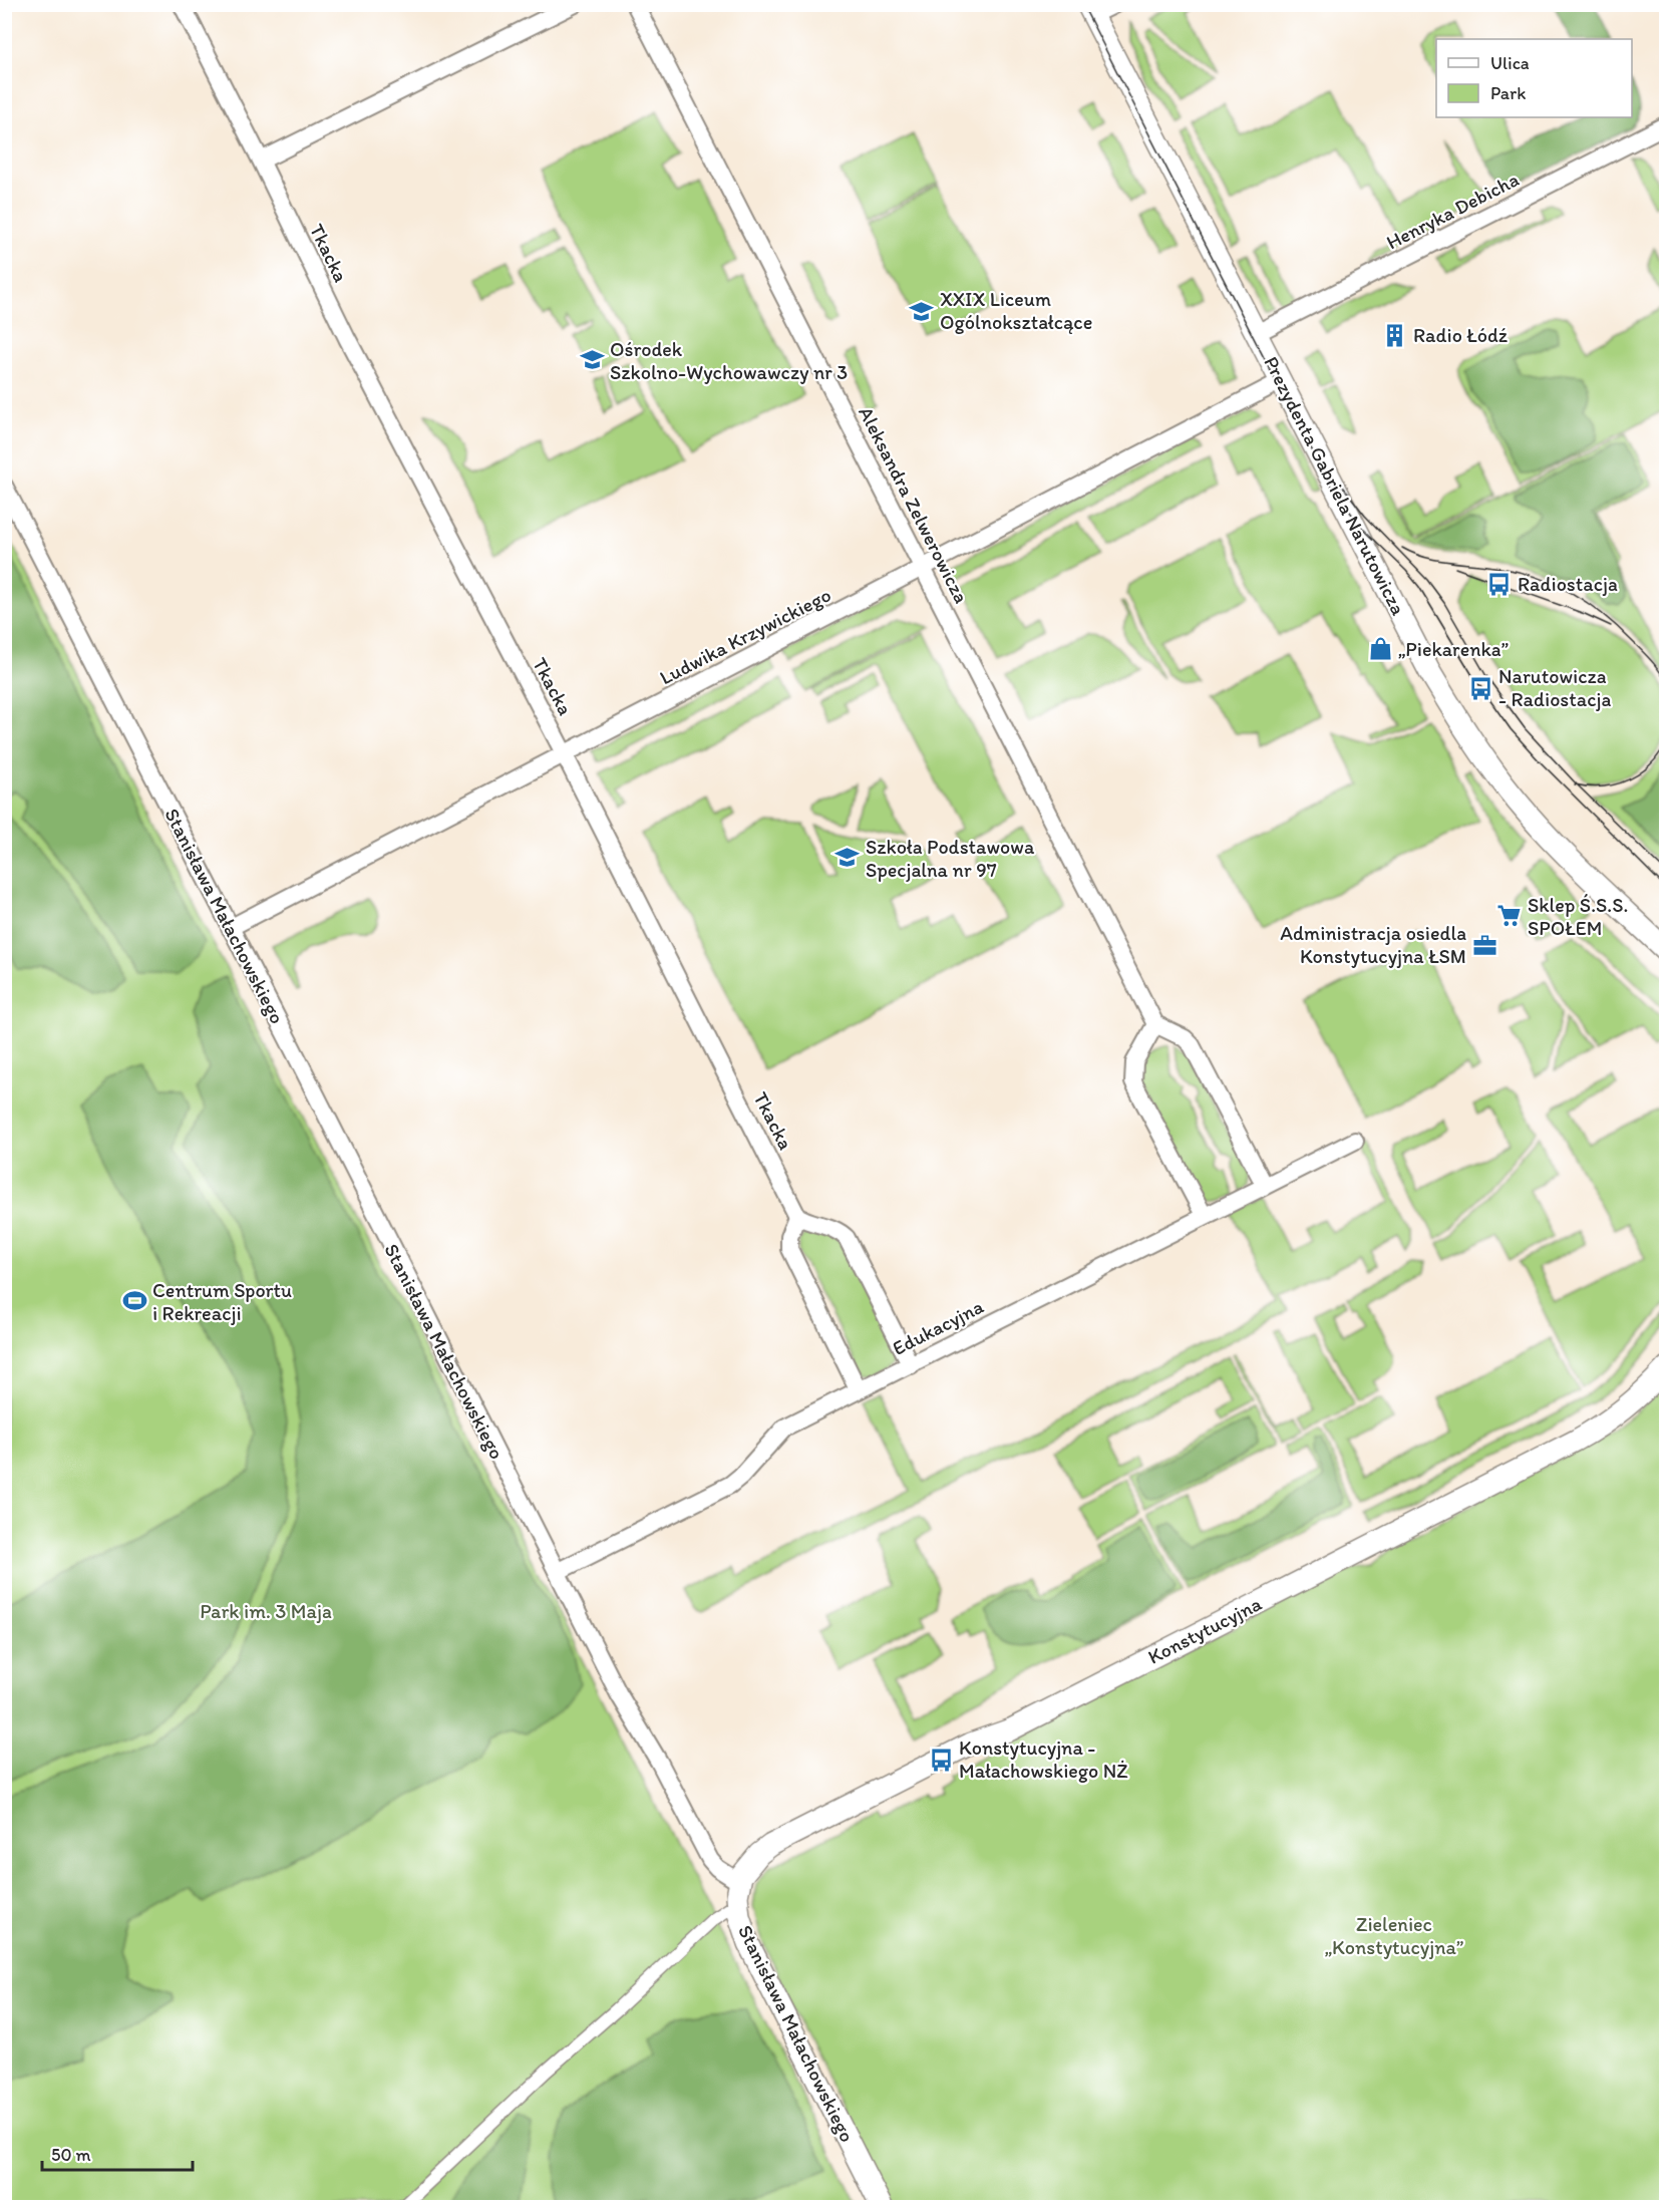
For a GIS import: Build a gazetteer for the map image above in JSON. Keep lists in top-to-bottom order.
{
  "streets": {
    "street": [
      "Henryka Debicha",
      "Tkacka",
      "Prezydenta Gabriela Narutowicza",
      "Aleksandra Zelwerowicza",
      "Ludwika Krzywickiego",
      "Stanisława Małachowskiego",
      "Edukacyjna",
      "Konstytucyjna"
    ]
  },
  "crossings": [
    ["Henryka Debicha", "Prezydenta Gabriela Narutowicza"],
    ["Tkacka", "Ludwika Krzywickiego"],
    ["Prezydenta Gabriela Narutowicza", "Ludwika Krzywickiego"],
    ["Aleksandra Zelwerowicza", "Ludwika Krzywickiego"],
    ["Ludwika Krzywickiego", "Stanisława Małachowskiego"],
    ["Stanisława Małachowskiego", "Edukacyjna"],
    ["Stanisława Małachowskiego", "Konstytucyjna"]
  ],
  "parks": ["Park im. 3 Maja", "Zieleniec „Konstytucyjna”"],
  "places": {
    "school or university": ["XXIX Liceum Ogólnokształcące", "Ośrodek Szkolno-Wychowawczy nr 3", "Szkoła Podstawowa Specjalna nr 97"],
    "building": ["Radio Łódź"],
    "bus stop": ["Radiostacja", "Narutowicza - Radiostacja", "Konstytucyjna - Małachowskiego NŻ"],
    "shop": ["„Piekarenka”"],
    "supermarket": ["Sklep Ś.S.S. SPOŁEM"],
    "office": ["Administracja osiedla Konstytucyjna ŁSM"],
    "sports": ["Centrum Sportu i Rekreacji"]
  },
  "legend": ["Ulica", "Park"],
  "scale_bar": "50 m"
}
